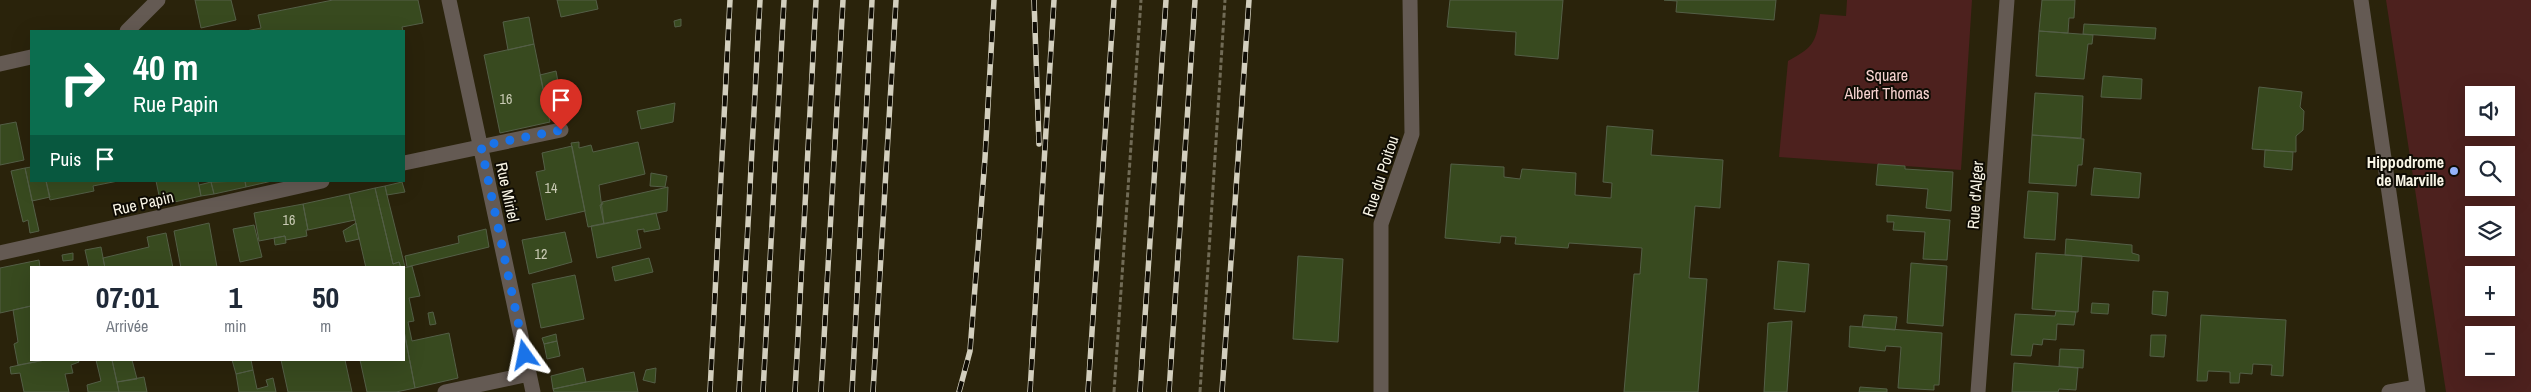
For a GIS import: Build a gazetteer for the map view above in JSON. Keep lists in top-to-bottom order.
{
  "streets": {
    "street": [
      "Rue du Poitou",
      "Rue Miriel",
      "Rue d'Alger",
      "Rue Papin"
    ]
  },
  "parks": ["Square Albert Thomas"],
  "places": ["Hippodrome de Marville"],
  "house_numbers": [
    "16",
    "14",
    "16",
    "12"
  ],
  "page": {
    "turn": ["40 m", "Rue Papin"],
    "map_buttons": ["+", "−"],
    "then": "Puis",
    "eta": [
      "07:01",
      "Arrivée",
      "1",
      "min",
      "50",
      "m"
    ]
  }
}
